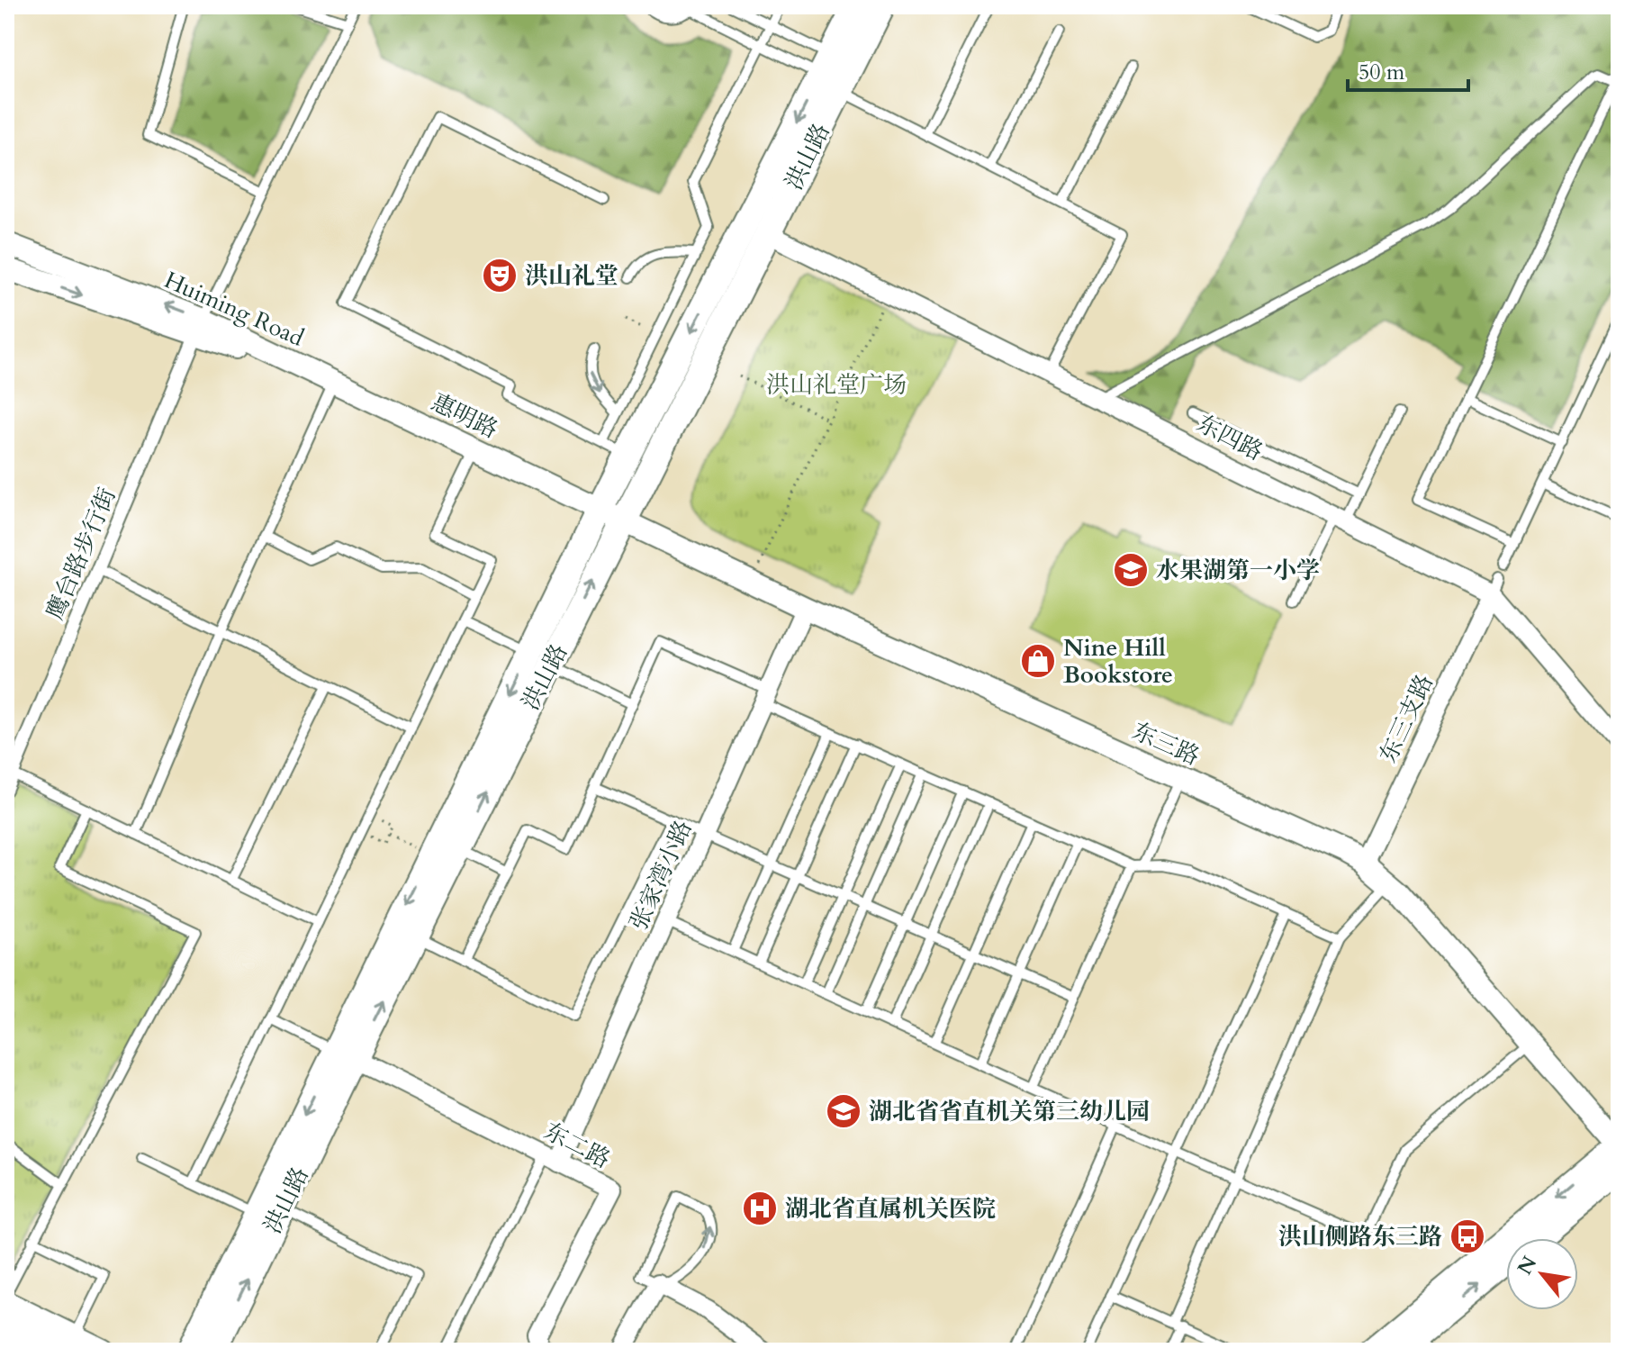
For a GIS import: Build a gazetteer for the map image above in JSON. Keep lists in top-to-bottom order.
{
  "streets": {
    "main road": ["洪山路"],
    "street": [
      "Huiming Road",
      "惠明路",
      "东四路",
      "鹰台路步行街",
      "东三支路",
      "东三路",
      "张家湾小路",
      "东二路"
    ]
  },
  "crossings": [
    ["洪山路", "惠明路"],
    ["洪山路", "东四路"],
    ["洪山路", "东三路"],
    ["洪山路", "东二路"],
    ["Huiming Road", "惠明路"],
    ["Huiming Road", "鹰台路步行街"],
    ["惠明路", "东三路"],
    ["东四路", "东三支路"],
    ["东三支路", "东三路"],
    ["东三路", "张家湾小路"],
    ["张家湾小路", "东二路"]
  ],
  "parks": ["洪山礼堂广场"],
  "places": {
    "theatre": ["洪山礼堂"],
    "school or university": ["水果湖第一小学", "湖北省省直机关第三幼儿园"],
    "shop": ["Nine Hill Bookstore"],
    "hospital": ["湖北省直属机关医院"],
    "bus stop": ["洪山侧路东三路"]
  },
  "scale_bar": "50 m",
  "north": "top left"
}
